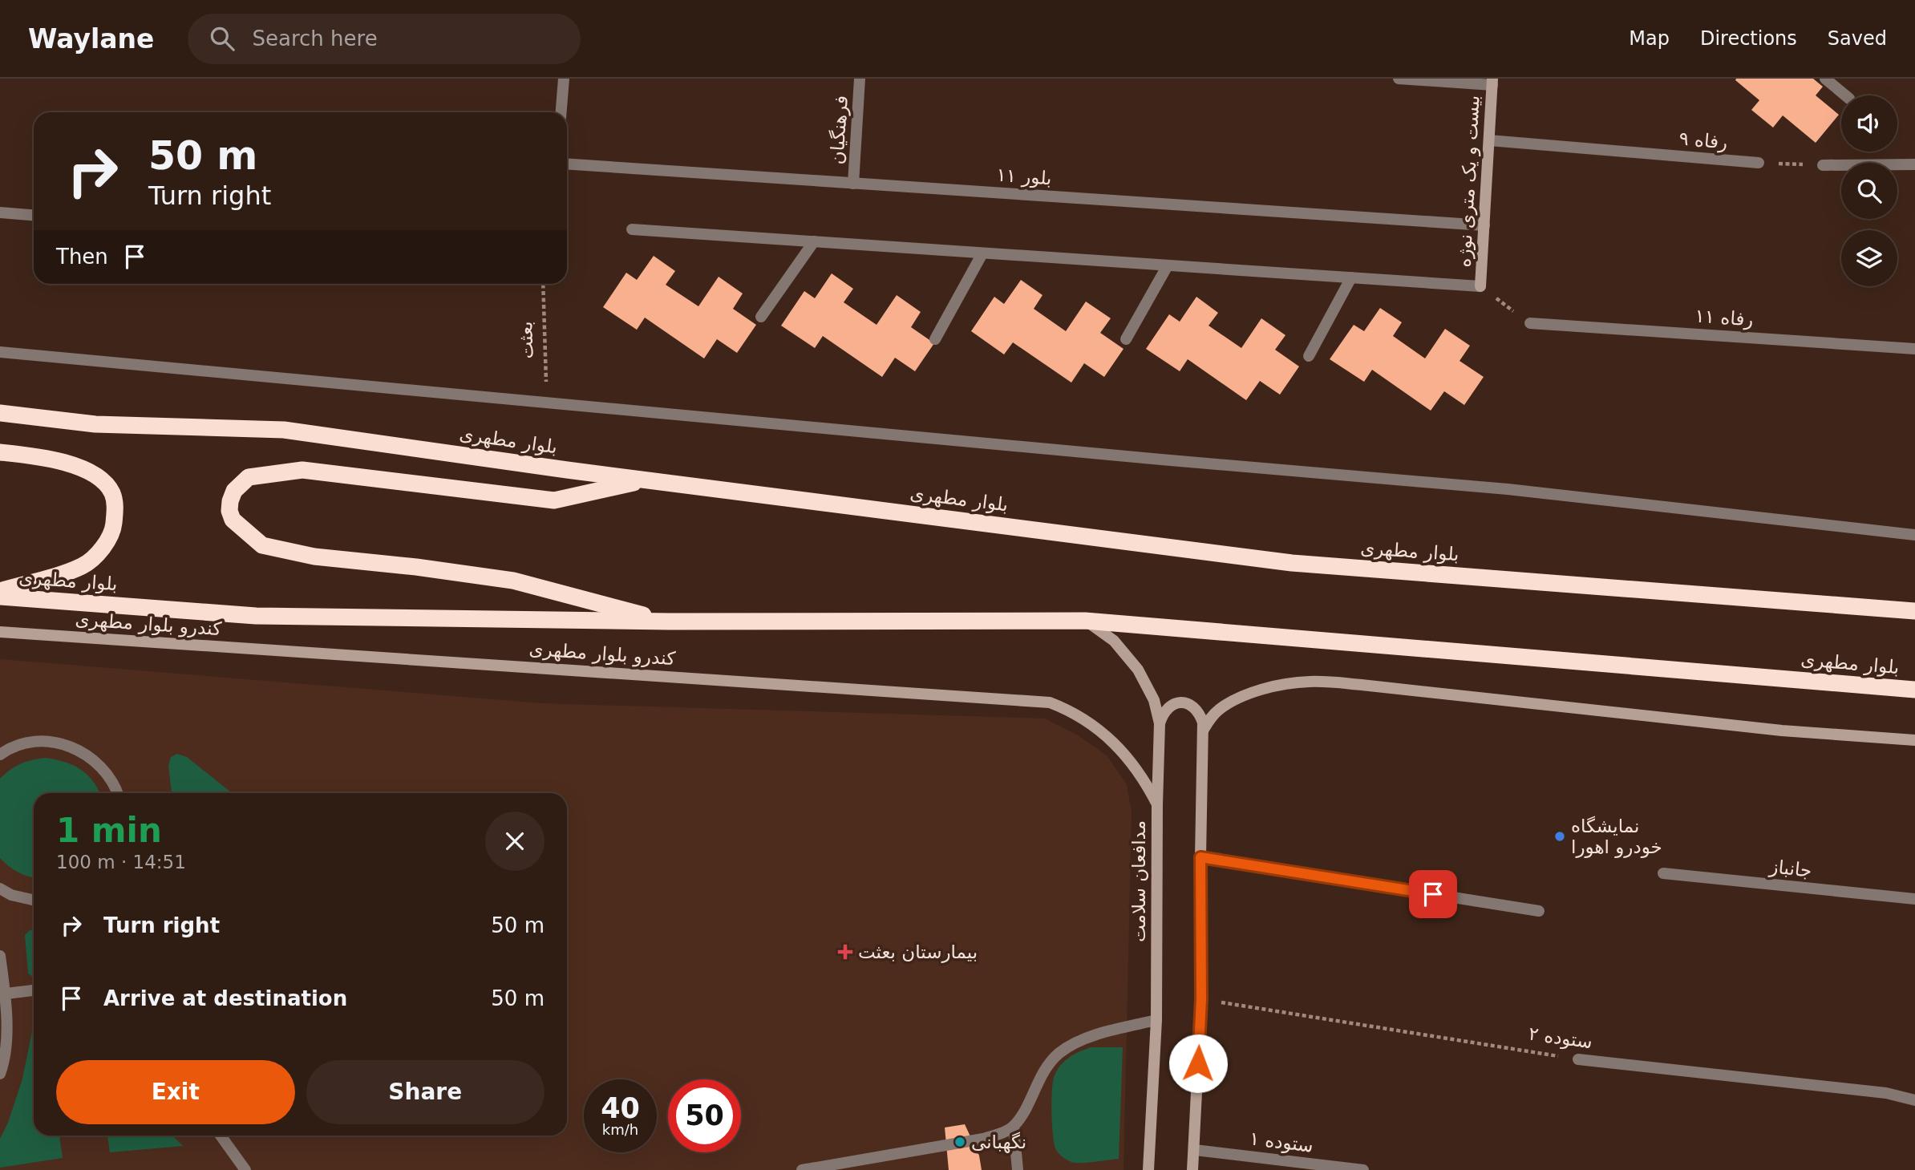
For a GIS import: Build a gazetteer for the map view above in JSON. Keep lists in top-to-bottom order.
{
  "streets": {
    "highway": ["بلوار مطهری"],
    "main road": ["بیست و یک متری نوژه", "کندرو بلوار مطهری", "مدافعان سلامت"],
    "street": [
      "فرهنگیان",
      "رفاه ۹",
      "بلور ۱۱",
      "رفاه ۱۱",
      "جانباز",
      "ستوده ۲",
      "ستوده ۱"
    ],
    "path": ["بعثت"]
  },
  "crossings": [
    ["فرهنگیان", "بلور ۱۱"],
    ["رفاه ۹", "بیست و یک متری نوژه"],
    ["بلور ۱۱", "بیست و یک متری نوژه"],
    ["بلوار مطهری", "مدافعان سلامت"],
    ["کندرو بلوار مطهری", "مدافعان سلامت"]
  ],
  "places": {
    "other": ["نمایشگاه خودرو اهورا", "نگهبانی"],
    "health": ["بیمارستان بعثت"]
  },
  "page": {
    "header": "Waylane",
    "search": "Search here",
    "nav": ["Map", "Directions", "Saved"],
    "turn": ["50 m", "Turn right"],
    "then": "Then",
    "heading": ["1 min", "100 m · 14:51"],
    "list": [
      {
        "name": "Turn right",
        "value": "50 m"
      },
      {
        "name": "Arrive at destination",
        "value": "50 m"
      }
    ],
    "buttons": ["Exit", "Share"],
    "speed": "40 km/h",
    "limit": "50"
  }
}
